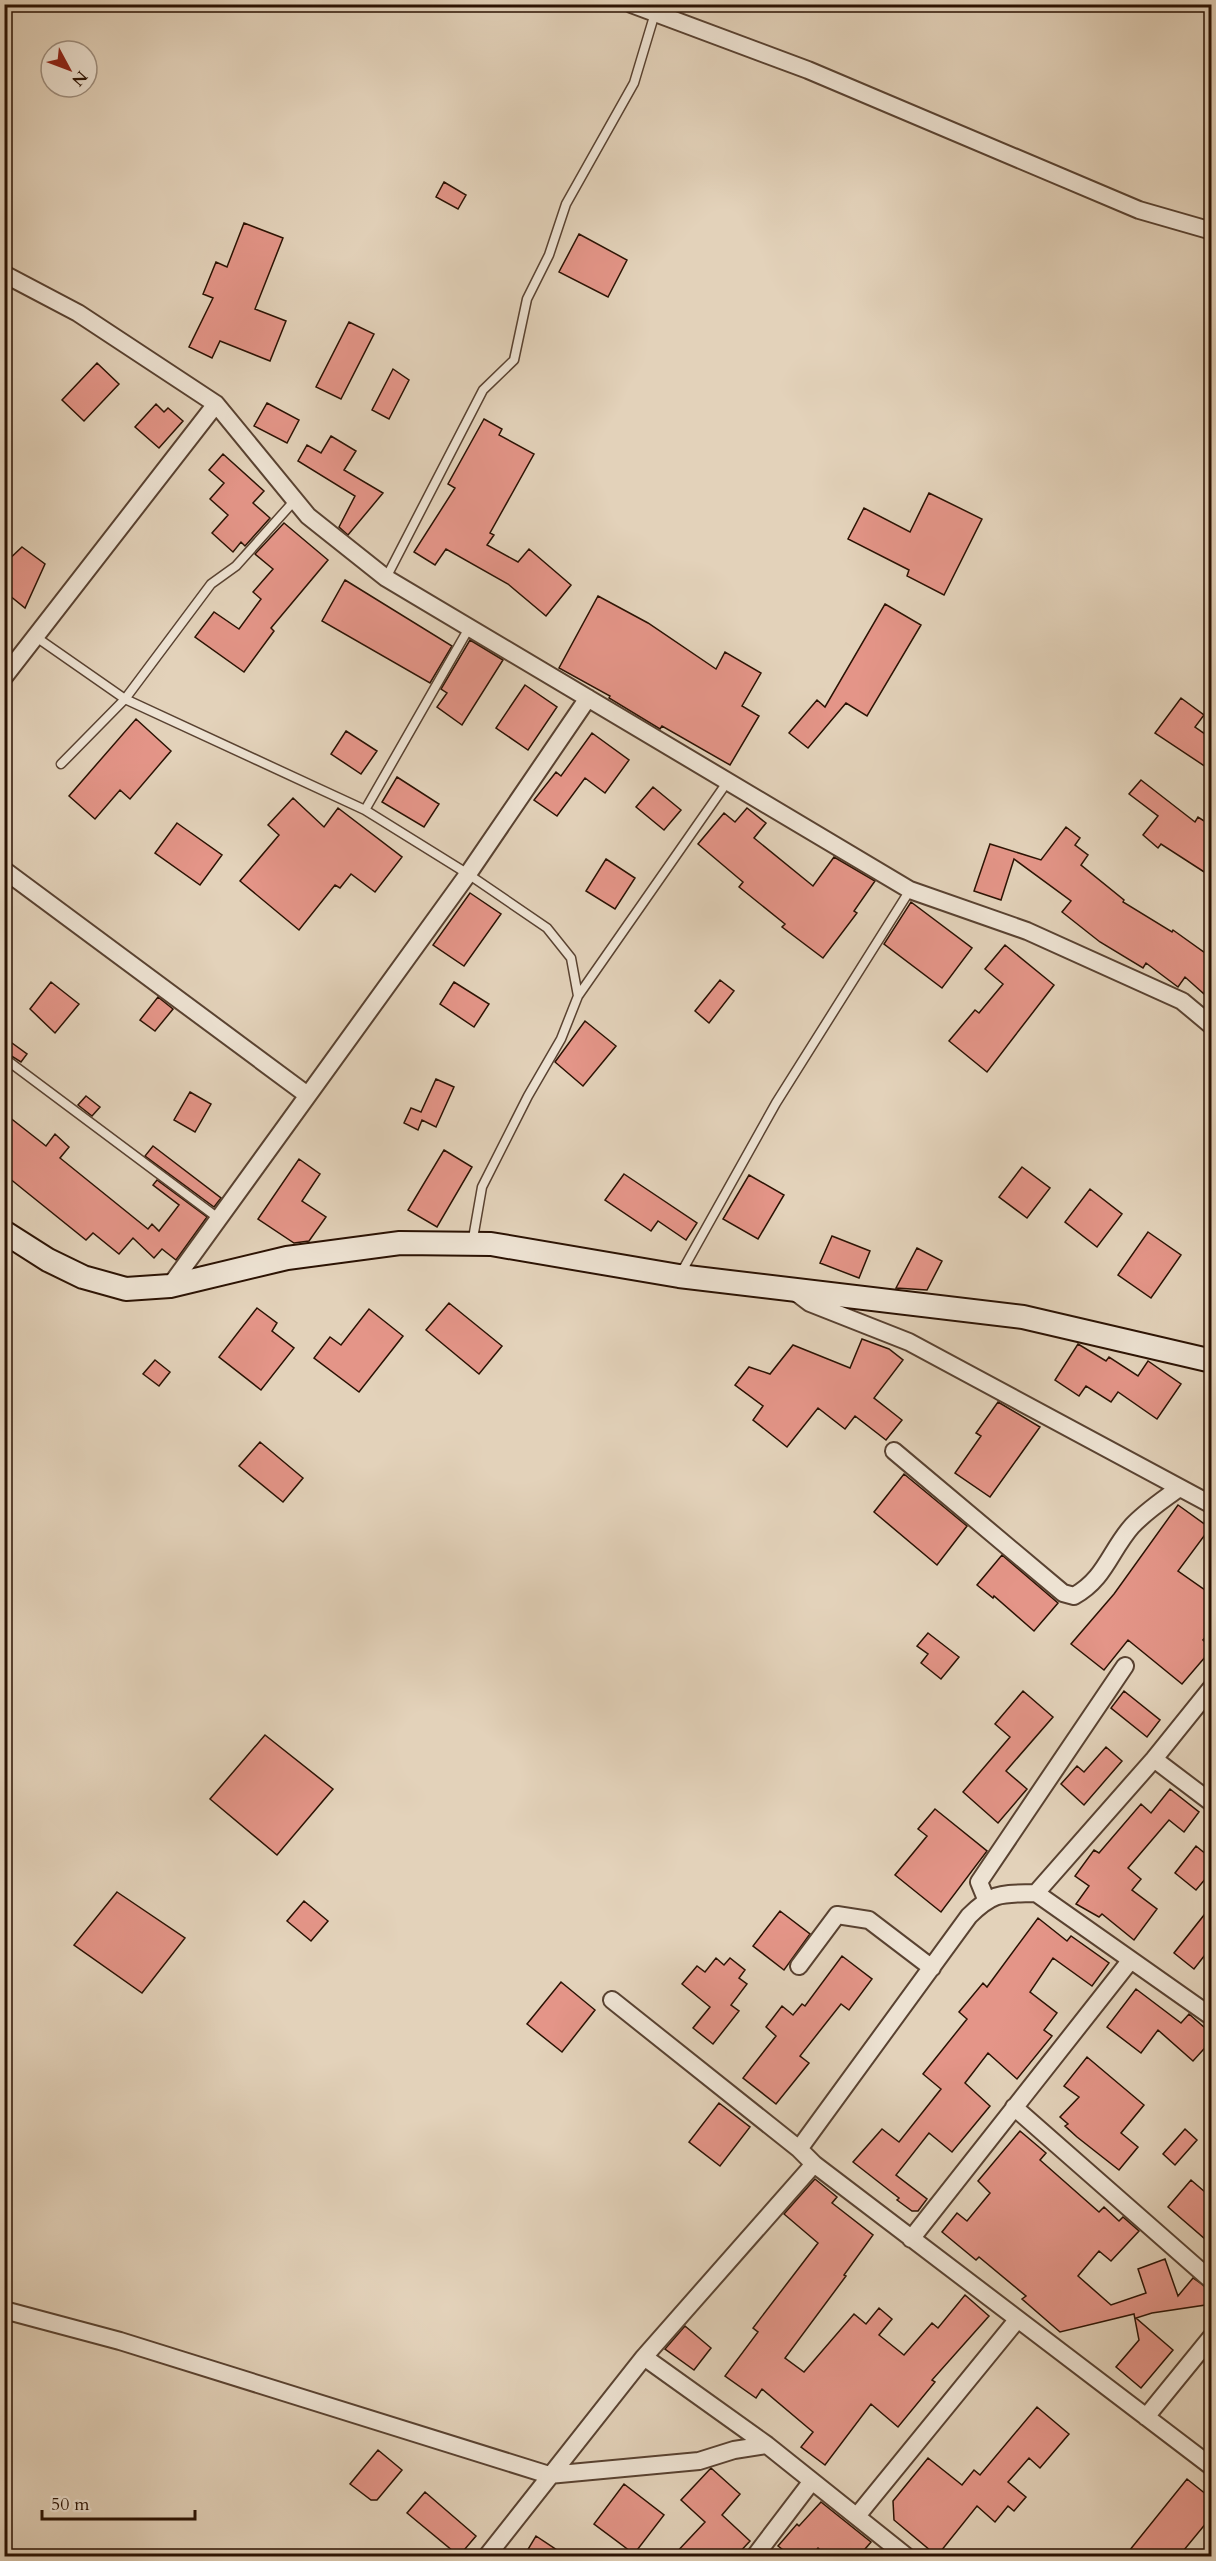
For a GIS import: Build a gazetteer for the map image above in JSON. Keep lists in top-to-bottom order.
{
  "scale_bar": "50 m",
  "north": "bottom right"
}
